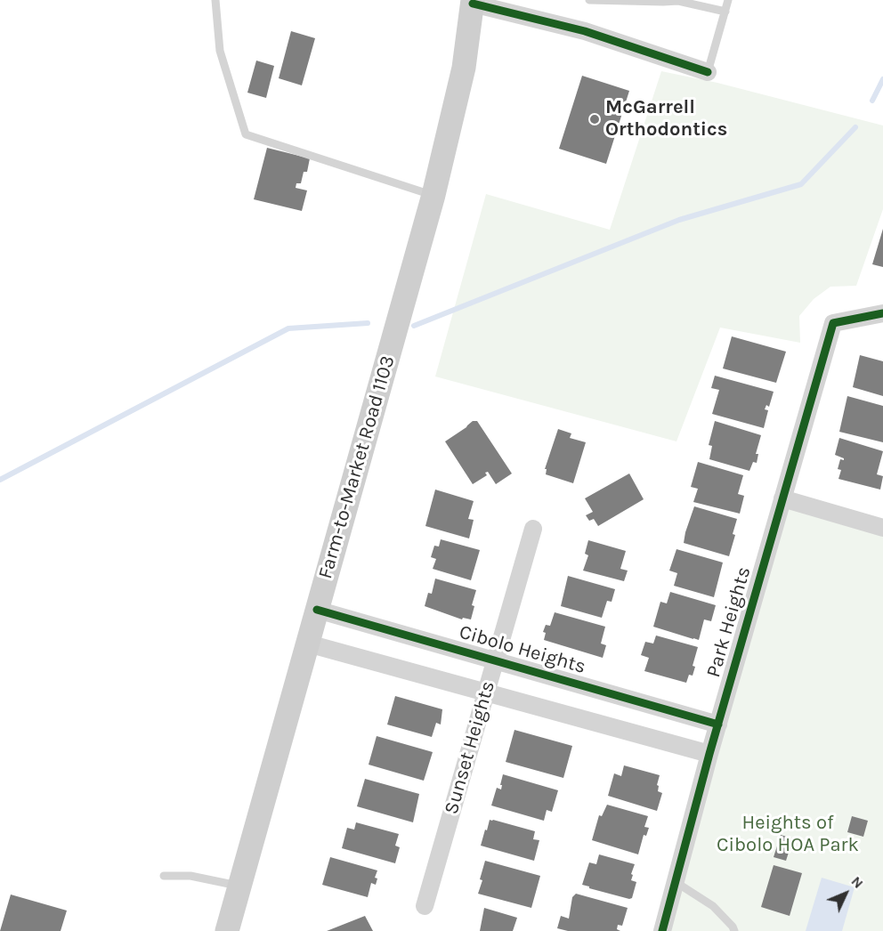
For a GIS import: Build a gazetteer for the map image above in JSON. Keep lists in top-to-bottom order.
{
  "streets": {
    "main road": ["Farm-to-Market Road 1103"],
    "street": ["Park Heights", "Cibolo Heights", "Sunset Heights"]
  },
  "crossings": [
    ["Farm-to-Market Road 1103", "Cibolo Heights"],
    ["Park Heights", "Cibolo Heights"],
    ["Cibolo Heights", "Sunset Heights"]
  ],
  "parks": ["Heights of Cibolo HOA Park"],
  "places": ["McGarrell Orthodontics"],
  "north": "top right"
}
